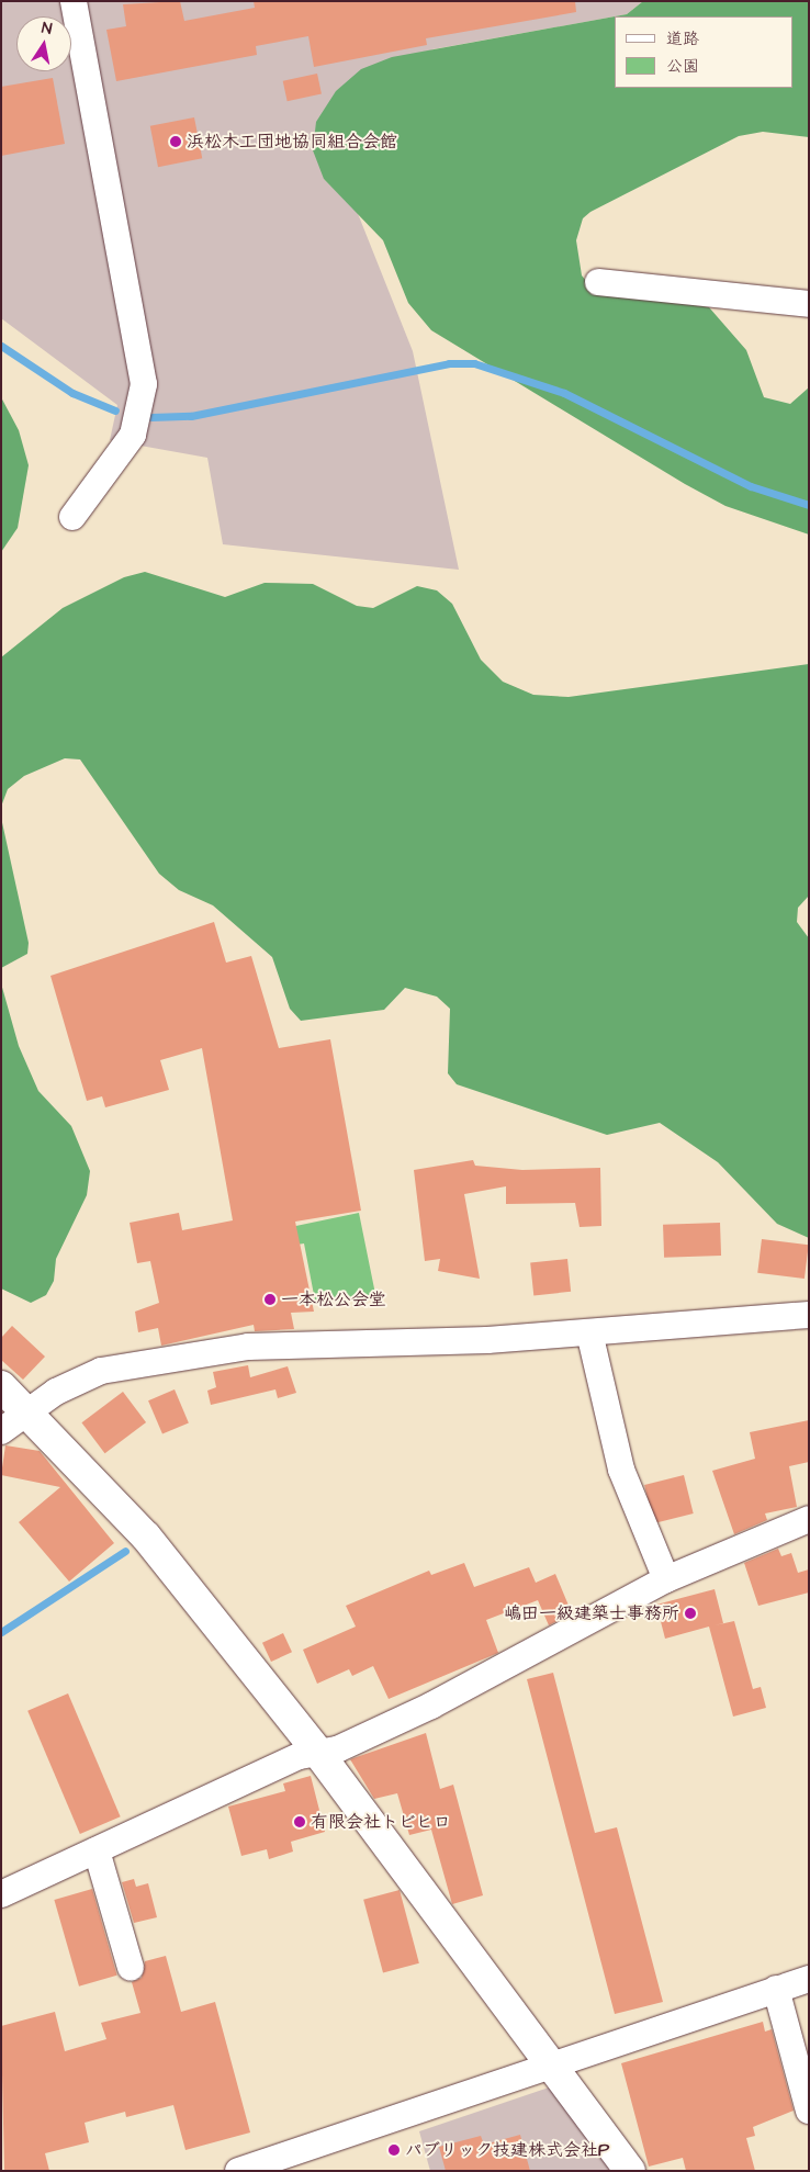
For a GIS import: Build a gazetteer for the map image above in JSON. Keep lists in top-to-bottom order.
{
  "places": [
    "浜松木工団地協同組合会館",
    "一本松公会堂",
    "嶋田一級建築士事務所",
    "有限会社トビヒロ",
    "パブリック技建株式会社P"
  ],
  "legend": ["道路", "公園"],
  "north": "top"
}
